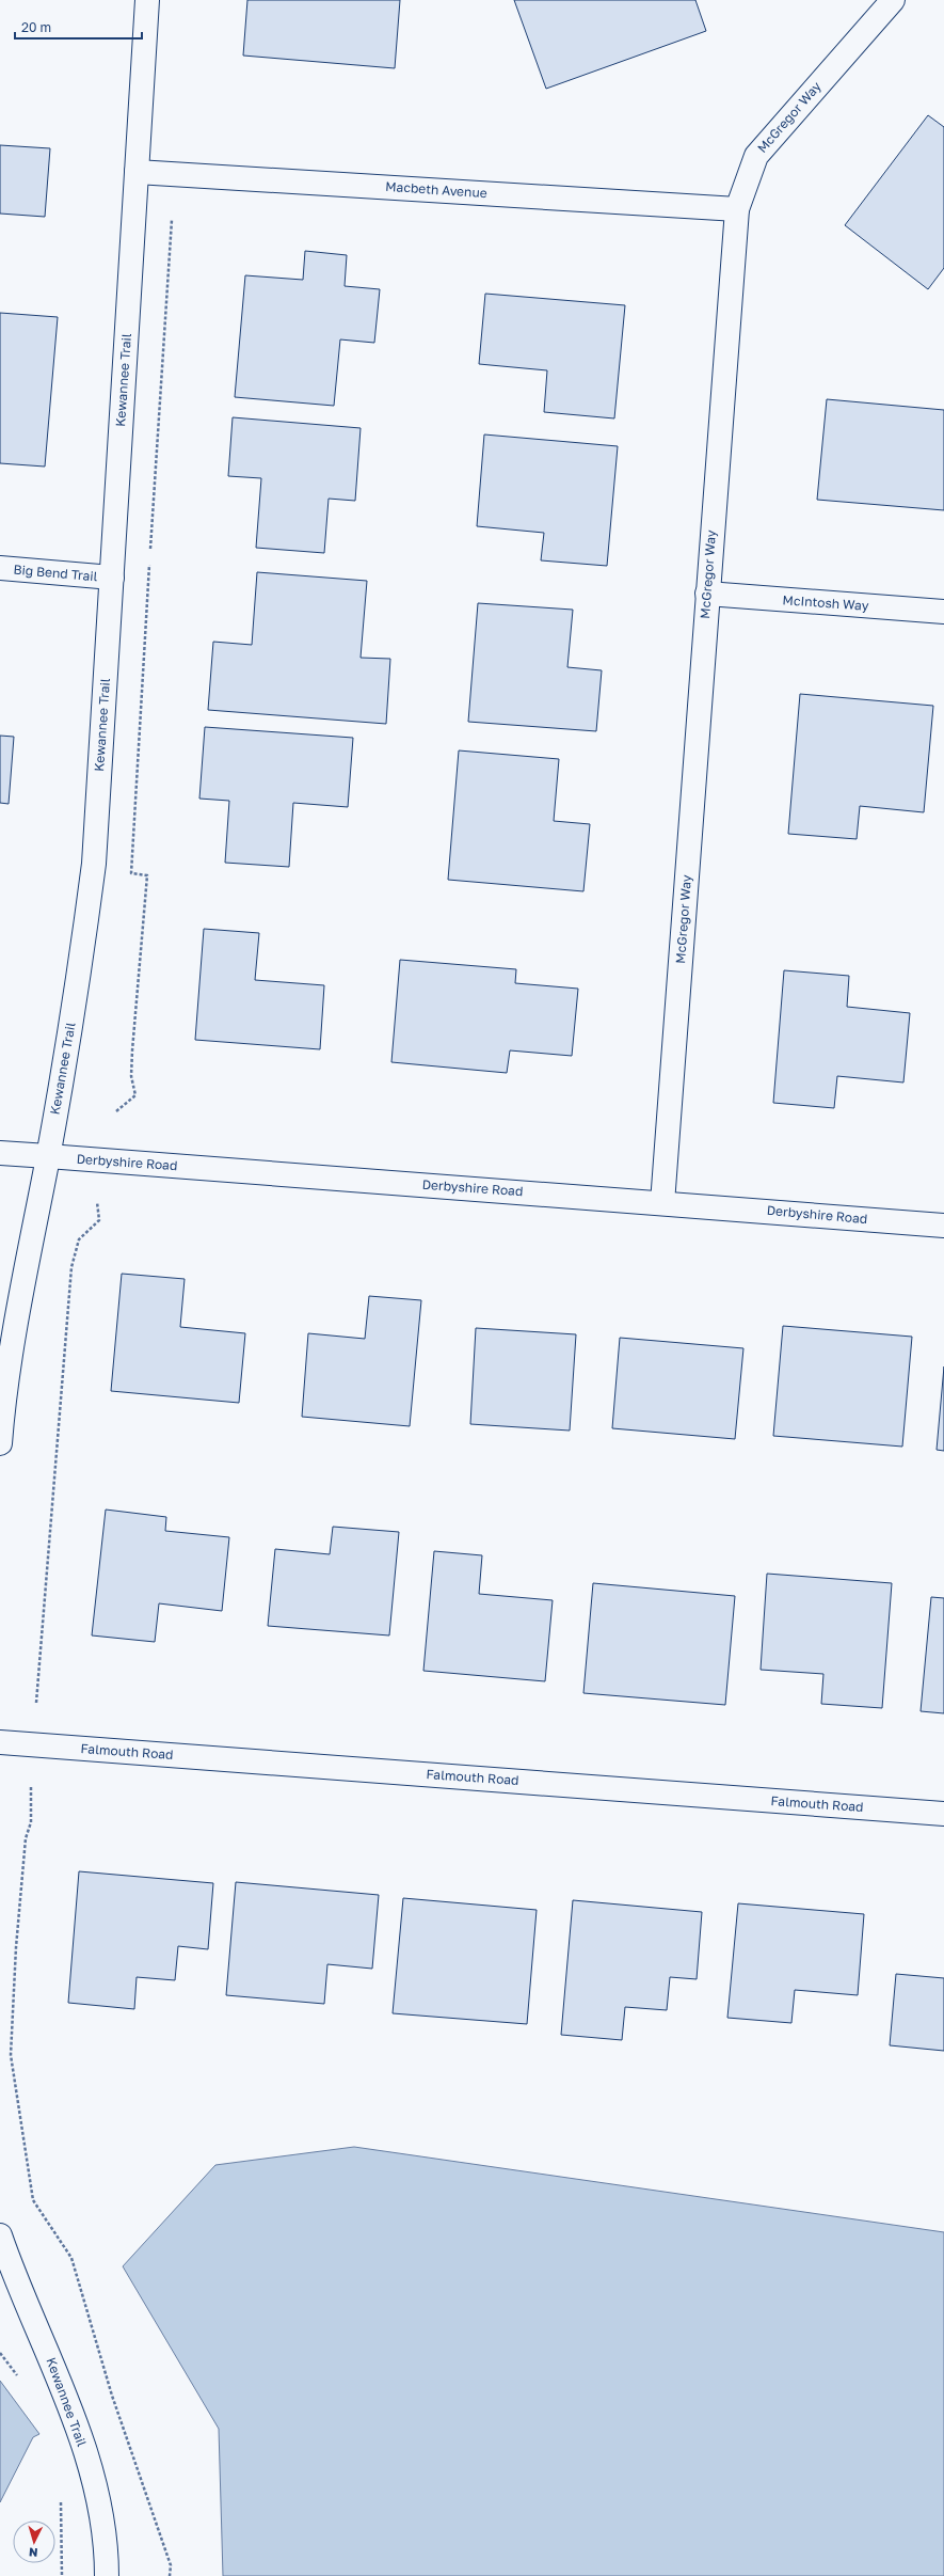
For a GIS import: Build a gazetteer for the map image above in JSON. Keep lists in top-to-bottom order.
{
  "streets": {
    "street": [
      "McGregor Way",
      "Macbeth Avenue",
      "Kewannee Trail",
      "Big Bend Trail",
      "McIntosh Way",
      "Derbyshire Road",
      "Falmouth Road"
    ]
  },
  "crossings": [
    ["McGregor Way", "Macbeth Avenue"],
    ["McGregor Way", "McIntosh Way"],
    ["McGregor Way", "Derbyshire Road"],
    ["Macbeth Avenue", "Kewannee Trail"],
    ["Kewannee Trail", "Big Bend Trail"],
    ["Kewannee Trail", "Derbyshire Road"]
  ],
  "scale_bar": "20 m",
  "north": "bottom"
}
